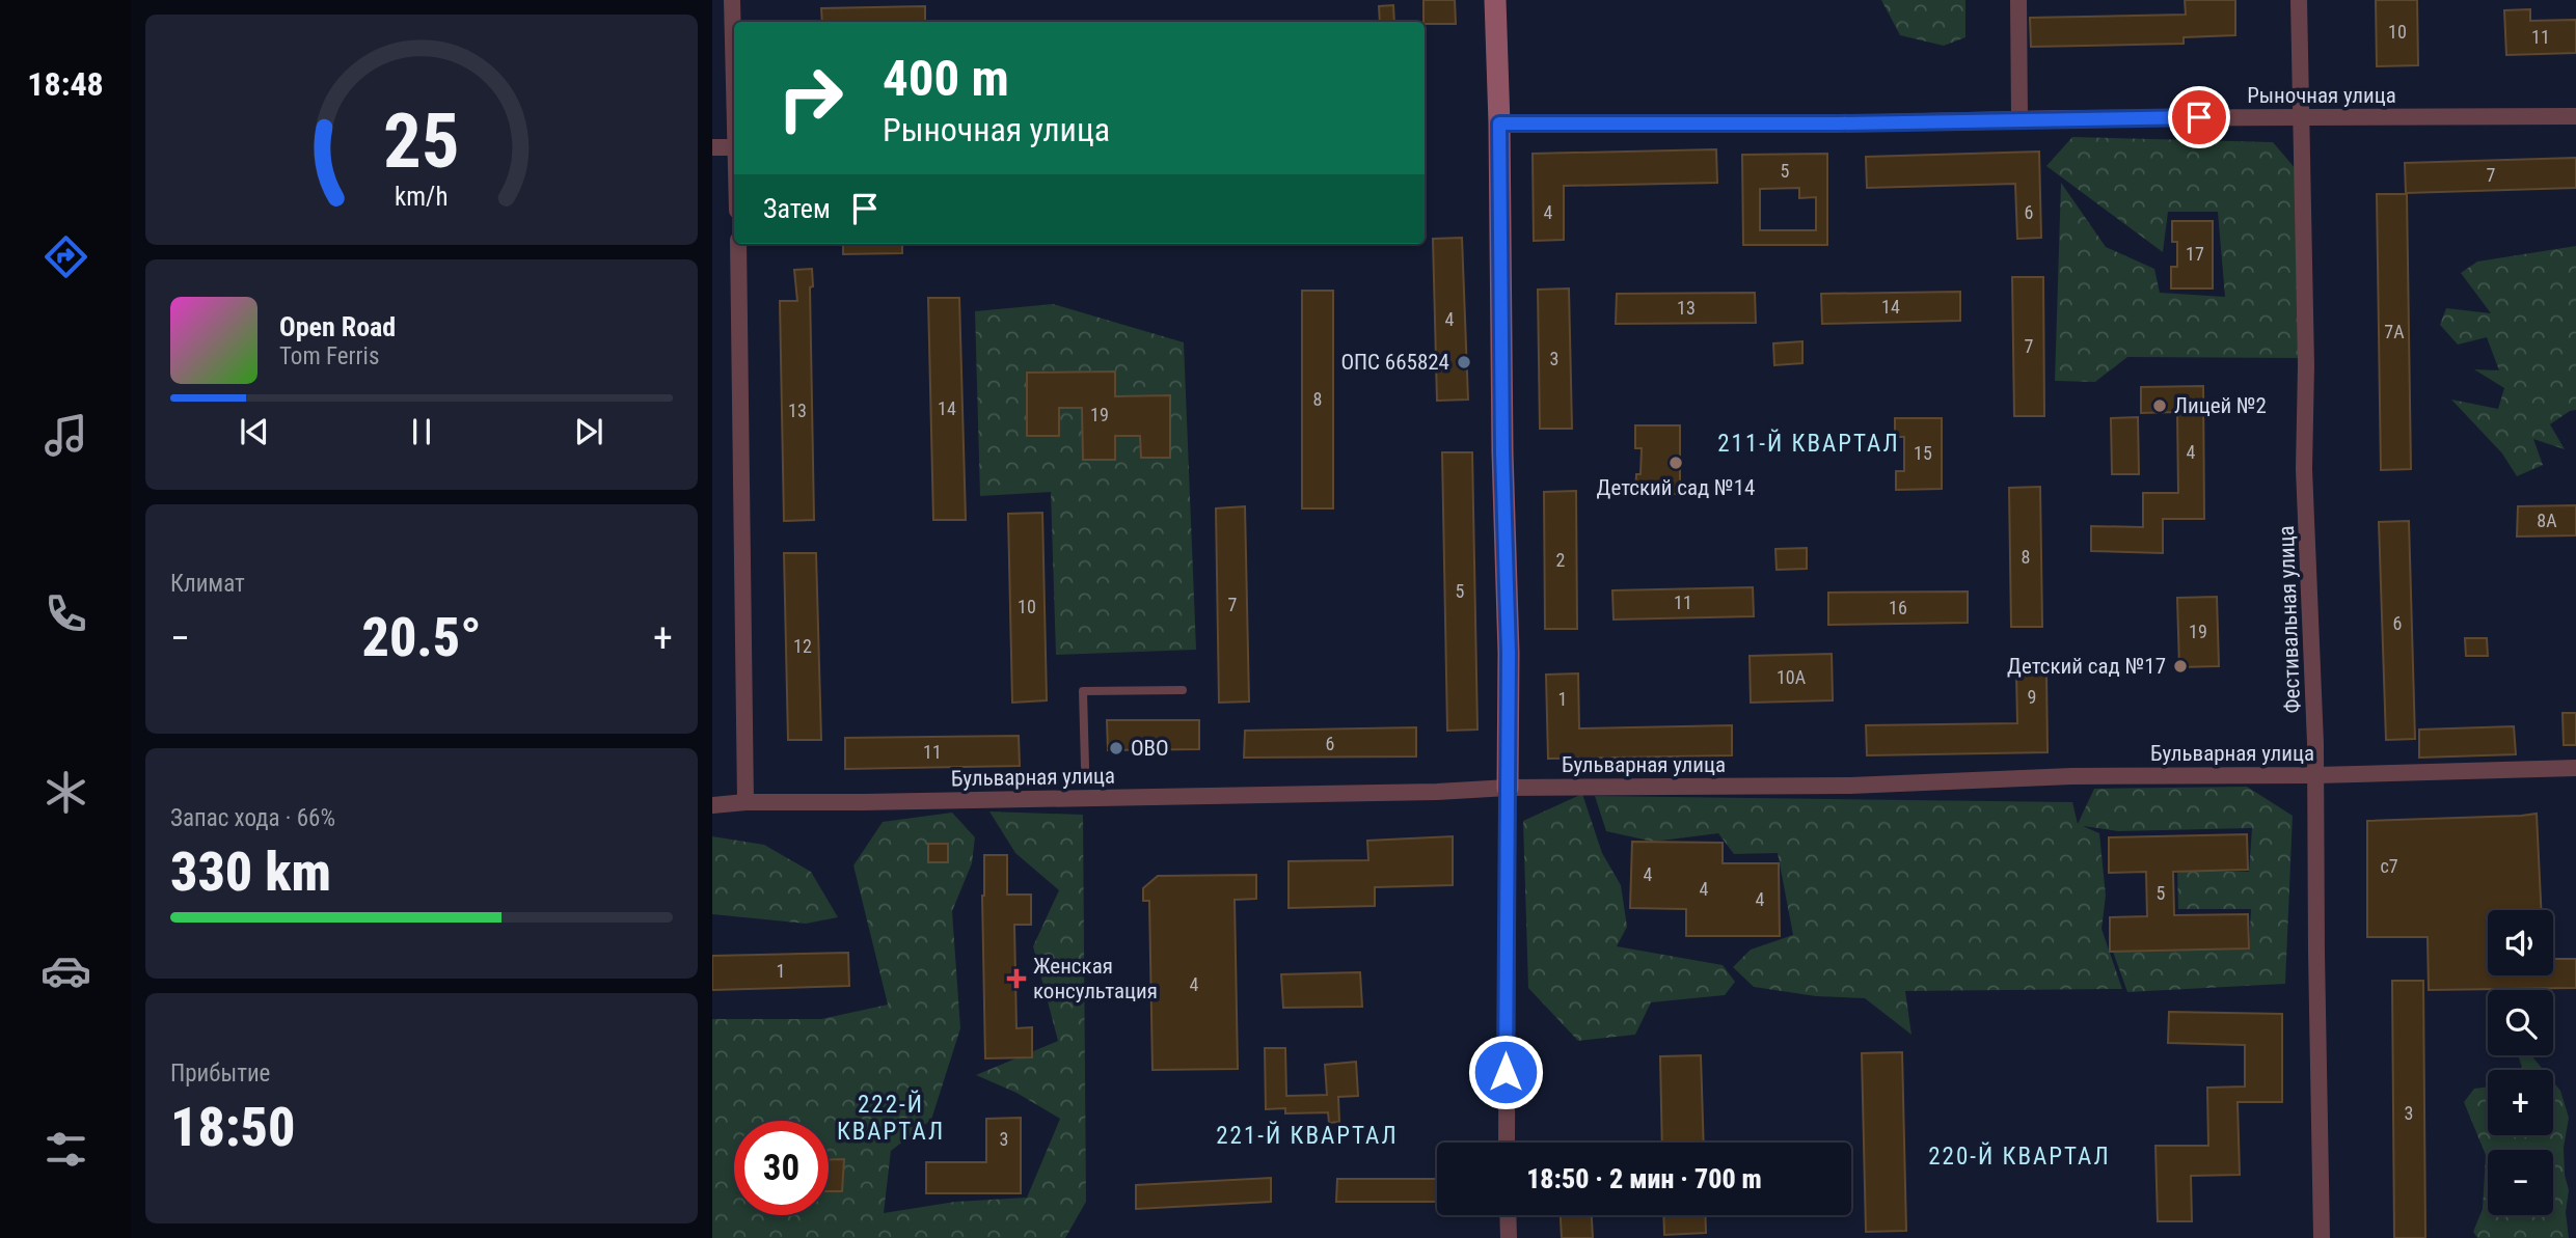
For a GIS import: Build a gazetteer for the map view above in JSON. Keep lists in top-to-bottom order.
{
  "streets": {
    "street": ["Рыночная улица", "Фестивальная улица", "Бульварная улица"]
  },
  "crossings": [
    ["Рыночная улица", "Фестивальная улица"],
    ["Фестивальная улица", "Бульварная улица"]
  ],
  "districts": [
    "211-Й КВАРТАЛ",
    "222-Й КВАРТАЛ",
    "221-Й КВАРТАЛ",
    "220-Й КВАРТАЛ"
  ],
  "places": {
    "other": [
      "ОПС 665824",
      "Лицей №2",
      "Детский сад №14",
      "Детский сад №17",
      "ОВО"
    ],
    "health": ["Женская консультация"]
  },
  "house_numbers": [
    "10",
    "11",
    "5",
    "7",
    "4",
    "6",
    "17",
    "14",
    "13",
    "4",
    "7А",
    "7",
    "3",
    "8",
    "14",
    "13",
    "19",
    "4",
    "15",
    "8А",
    "8",
    "2",
    "5",
    "11",
    "7",
    "10",
    "16",
    "6",
    "19",
    "12",
    "10А",
    "9",
    "1",
    "6",
    "11",
    "с7",
    "4",
    "4",
    "5",
    "4",
    "1",
    "4",
    "3",
    "3"
  ],
  "page": {
    "tabs": "18:48",
    "turn": ["400 m", "Рыночная улица"],
    "then": "Затем",
    "song": ["Open Road", "Tom Ferris"],
    "tile": [
      "Климат",
      ["Запас хода · 66%", "330 km"],
      ["Прибытие", "18:50"]
    ],
    "heat": ["−", "20.5°", "+"],
    "map_buttons": ["+", "−"],
    "limit": "30",
    "trip": "18:50 · 2 мин · 700 m",
    "gauge": ["25", "km/h"]
  }
}
